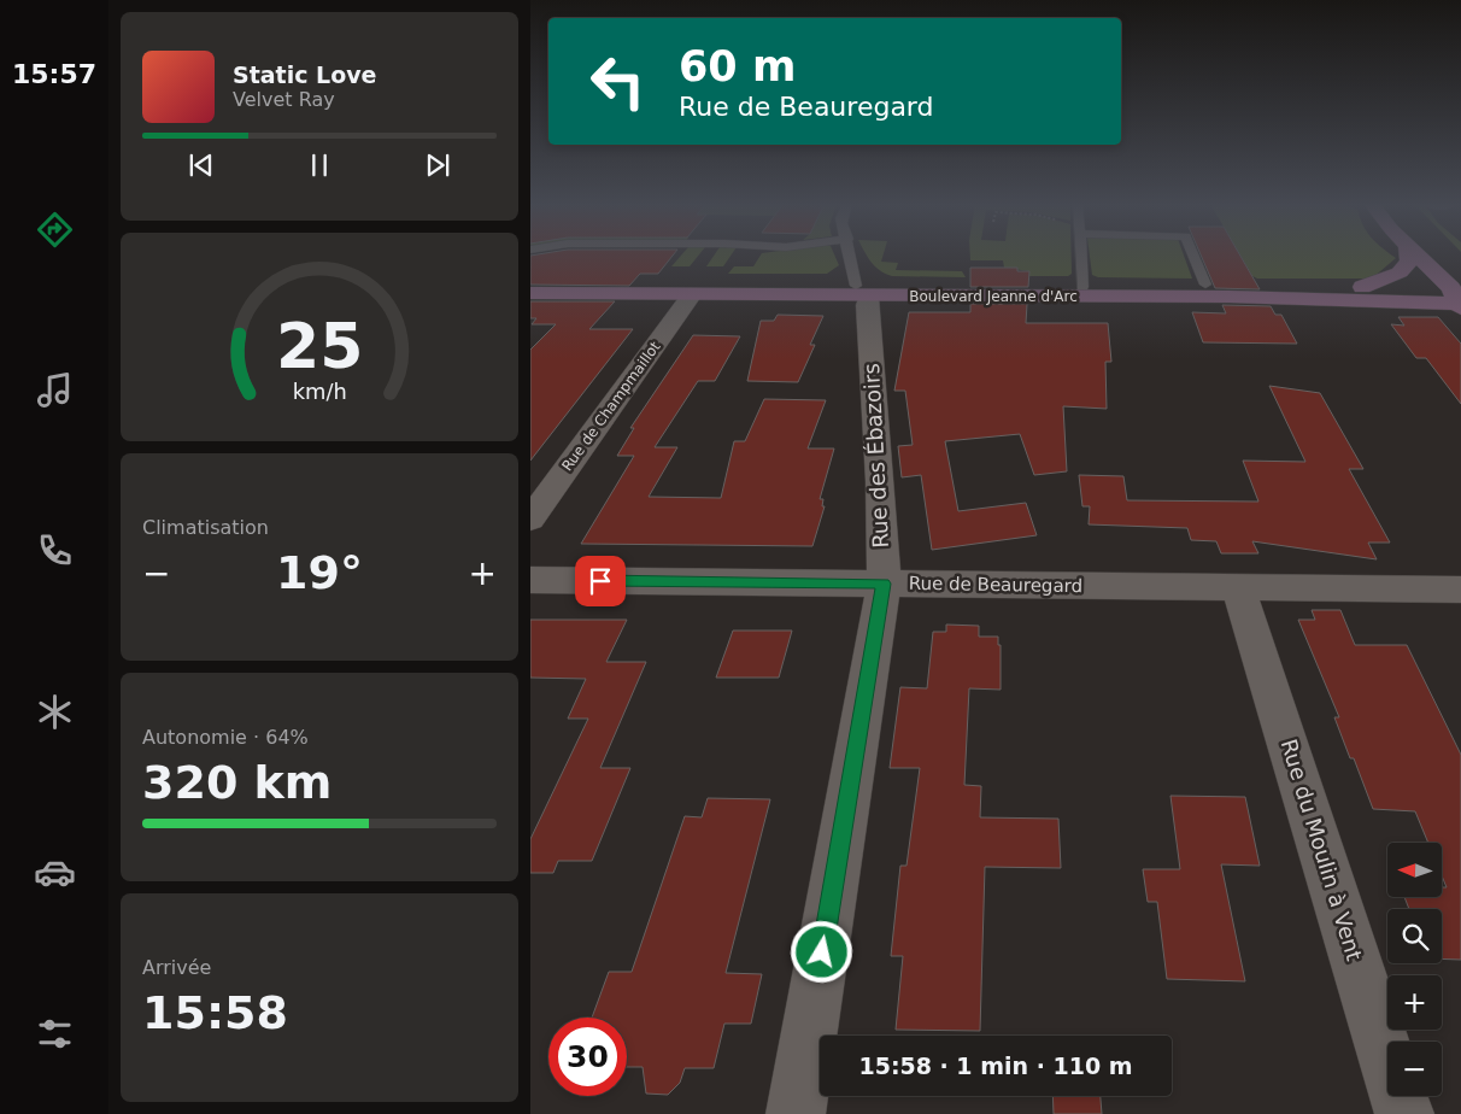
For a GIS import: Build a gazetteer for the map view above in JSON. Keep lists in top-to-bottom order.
{
  "streets": {
    "main road": ["Boulevard Jeanne d'Arc"],
    "street": [
      "Rue de Champmaillot",
      "Rue des Ébazoirs",
      "Rue de Beauregard",
      "Rue du Moulin à Vent"
    ]
  },
  "crossings": [
    ["Boulevard Jeanne d'Arc", "Rue de Champmaillot"],
    ["Boulevard Jeanne d'Arc", "Rue des Ébazoirs"],
    ["Rue des Ébazoirs", "Rue de Beauregard"],
    ["Rue de Beauregard", "Rue du Moulin à Vent"]
  ],
  "north": "left",
  "page": {
    "tabs": "15:57",
    "turn": ["60 m", "Rue de Beauregard"],
    "song": ["Static Love", "Velvet Ray"],
    "tile": [
      "Climatisation",
      ["Autonomie · 64%", "320 km"],
      ["Arrivée", "15:58"]
    ],
    "heat": ["−", "19°", "+"],
    "map_buttons": ["+", "−"],
    "limit": "30",
    "trip": "15:58 · 1 min · 110 m",
    "gauge": ["25", "km/h"]
  }
}
